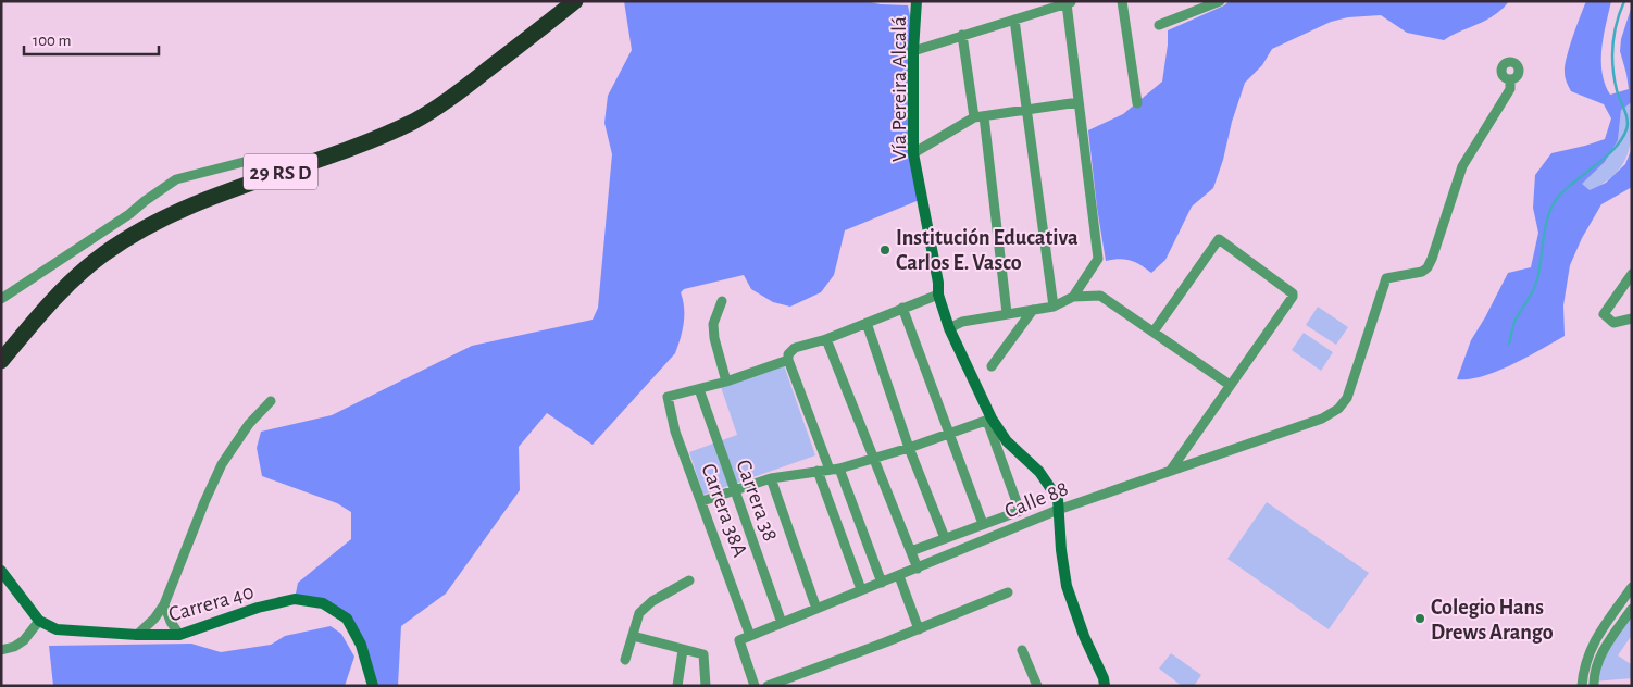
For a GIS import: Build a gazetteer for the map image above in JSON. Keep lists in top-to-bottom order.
{
  "streets": {
    "highway": ["29 RS D"],
    "main road": ["Vía Pereira Alcalá", "Carrera 40"],
    "street": ["Calle 88", "Carrera 38", "Carrera 38A"]
  },
  "crossings": [
    ["Vía Pereira Alcalá", "Calle 88"],
    ["Calle 88", "Carrera 38"],
    ["Calle 88", "Carrera 38A"],
    ["Carrera 38", "Carrera 38A"]
  ],
  "places": ["Institución Educativa Carlos E. Vasco", "Colegio Hans Drews Arango"],
  "scale_bar": "100 m"
}
